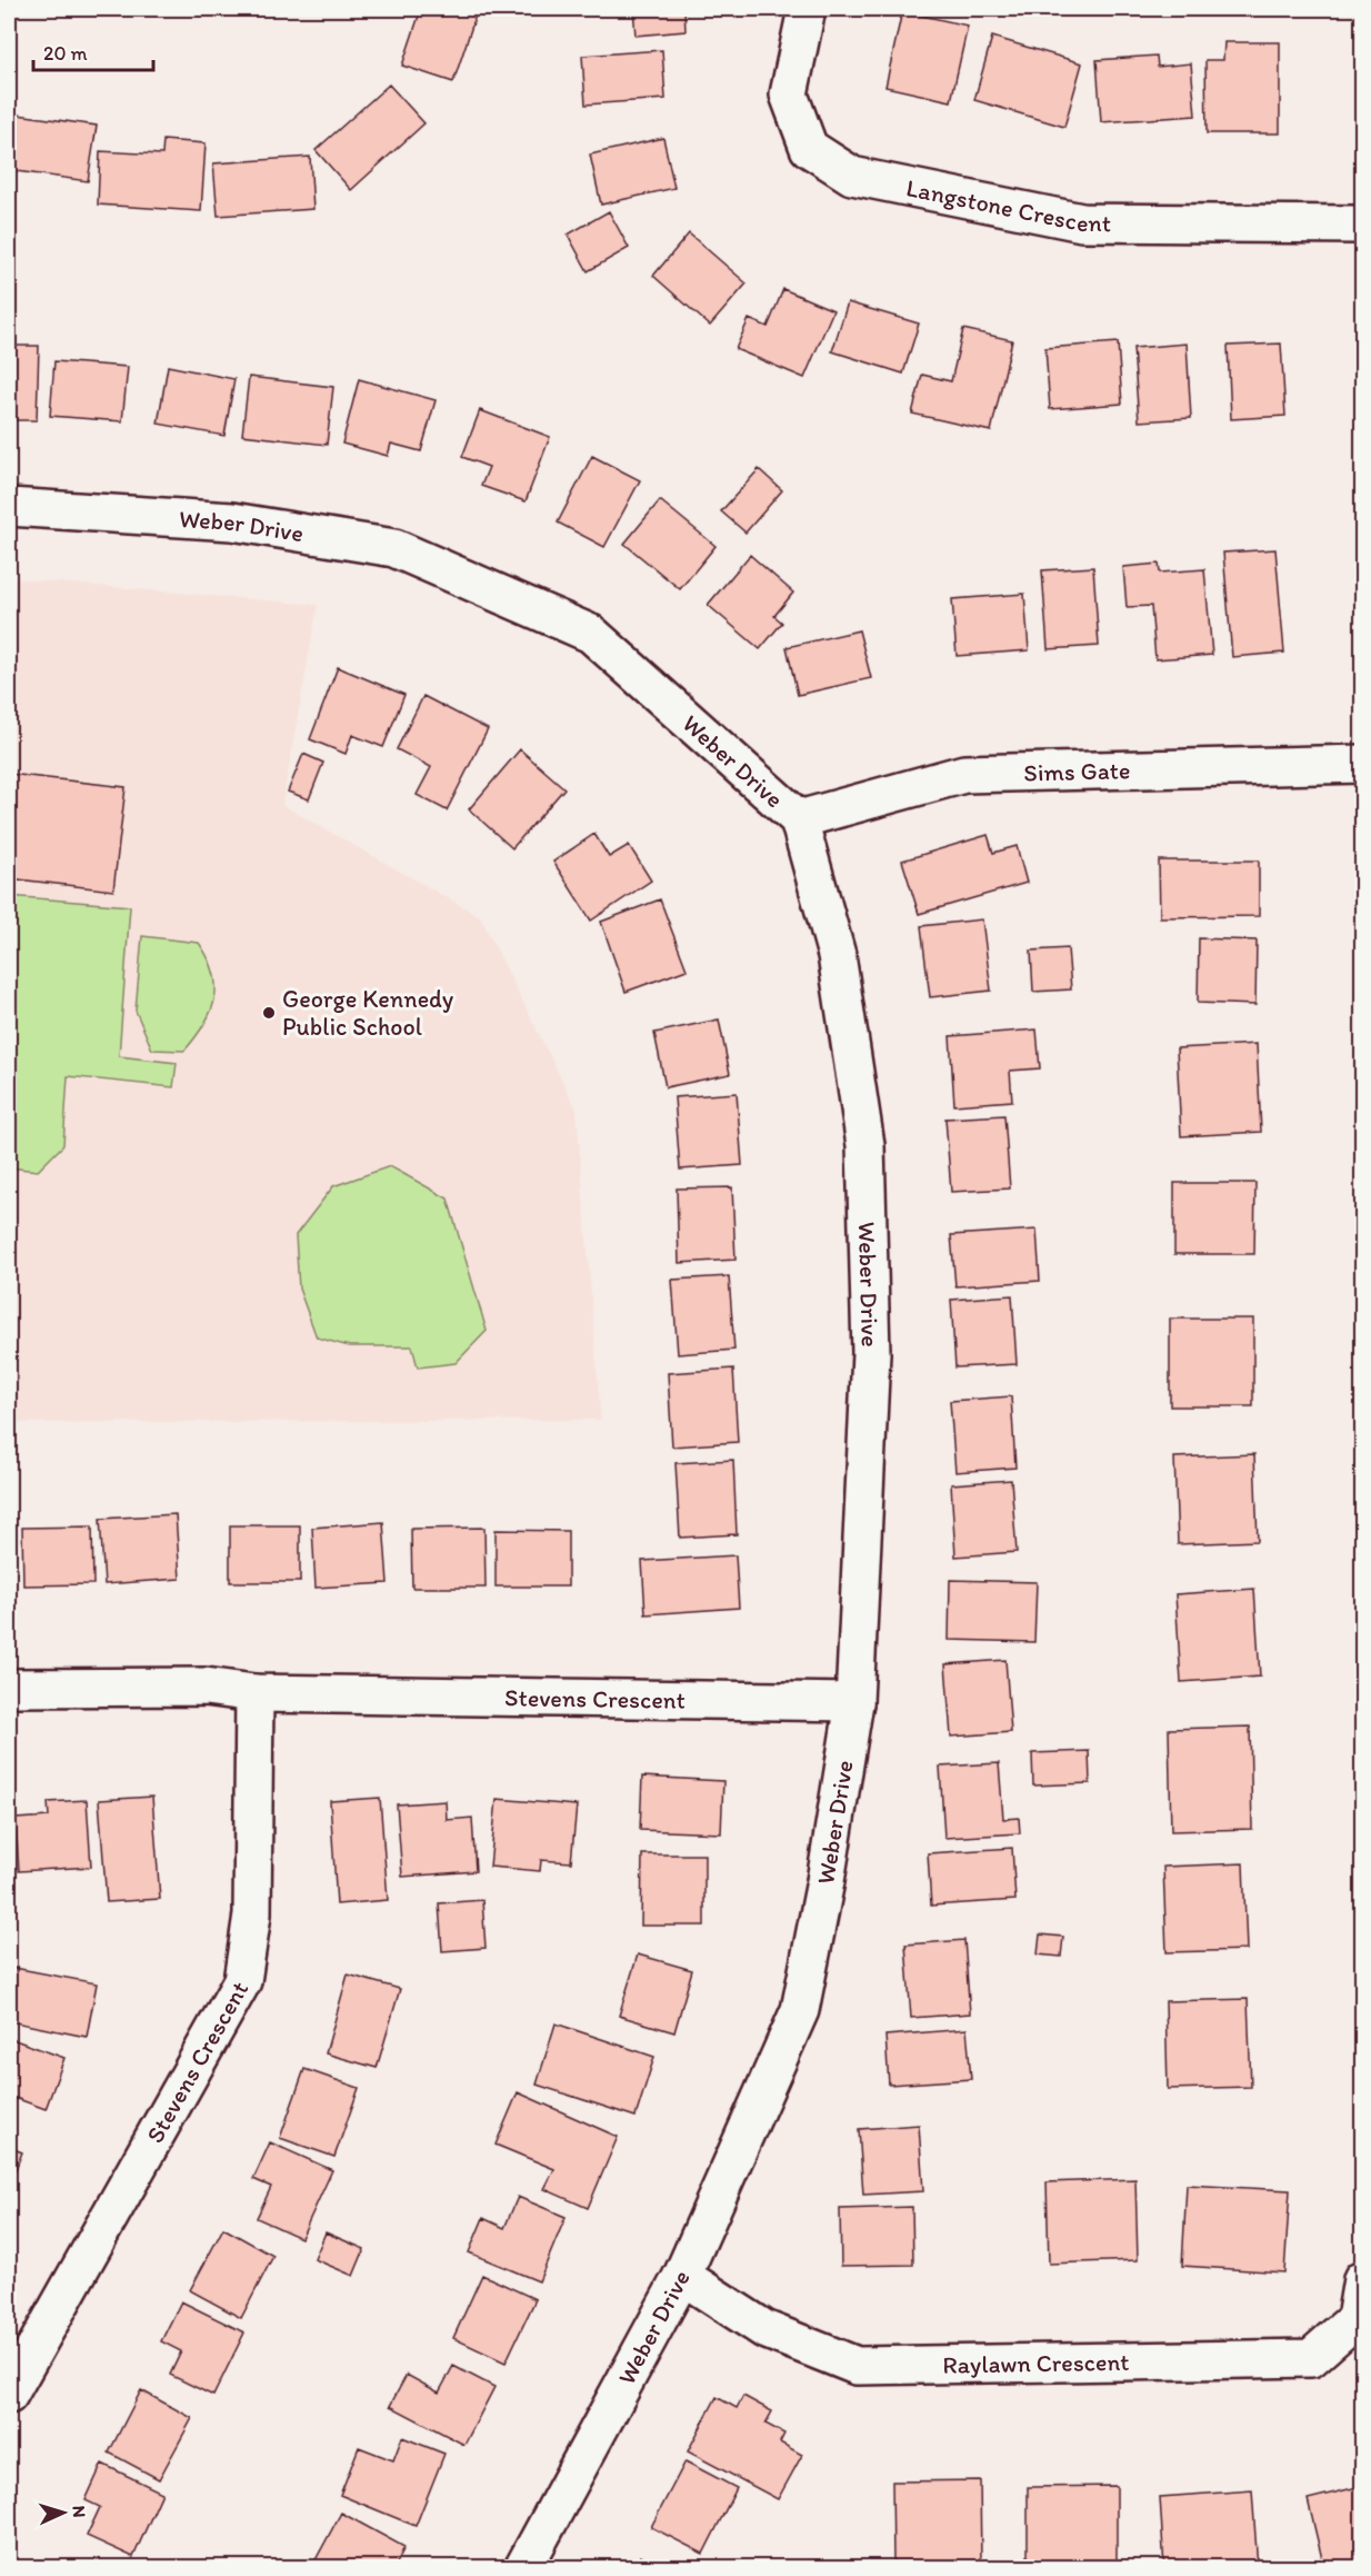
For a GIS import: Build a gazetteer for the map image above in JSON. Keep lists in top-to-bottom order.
{
  "streets": {
    "street": [
      "Langstone Crescent",
      "Weber Drive",
      "Sims Gate",
      "Stevens Crescent",
      "Raylawn Crescent"
    ]
  },
  "crossings": [
    ["Weber Drive", "Sims Gate"],
    ["Weber Drive", "Stevens Crescent"],
    ["Weber Drive", "Raylawn Crescent"]
  ],
  "places": ["George Kennedy Public School"],
  "scale_bar": "20 m",
  "north": "right"
}
